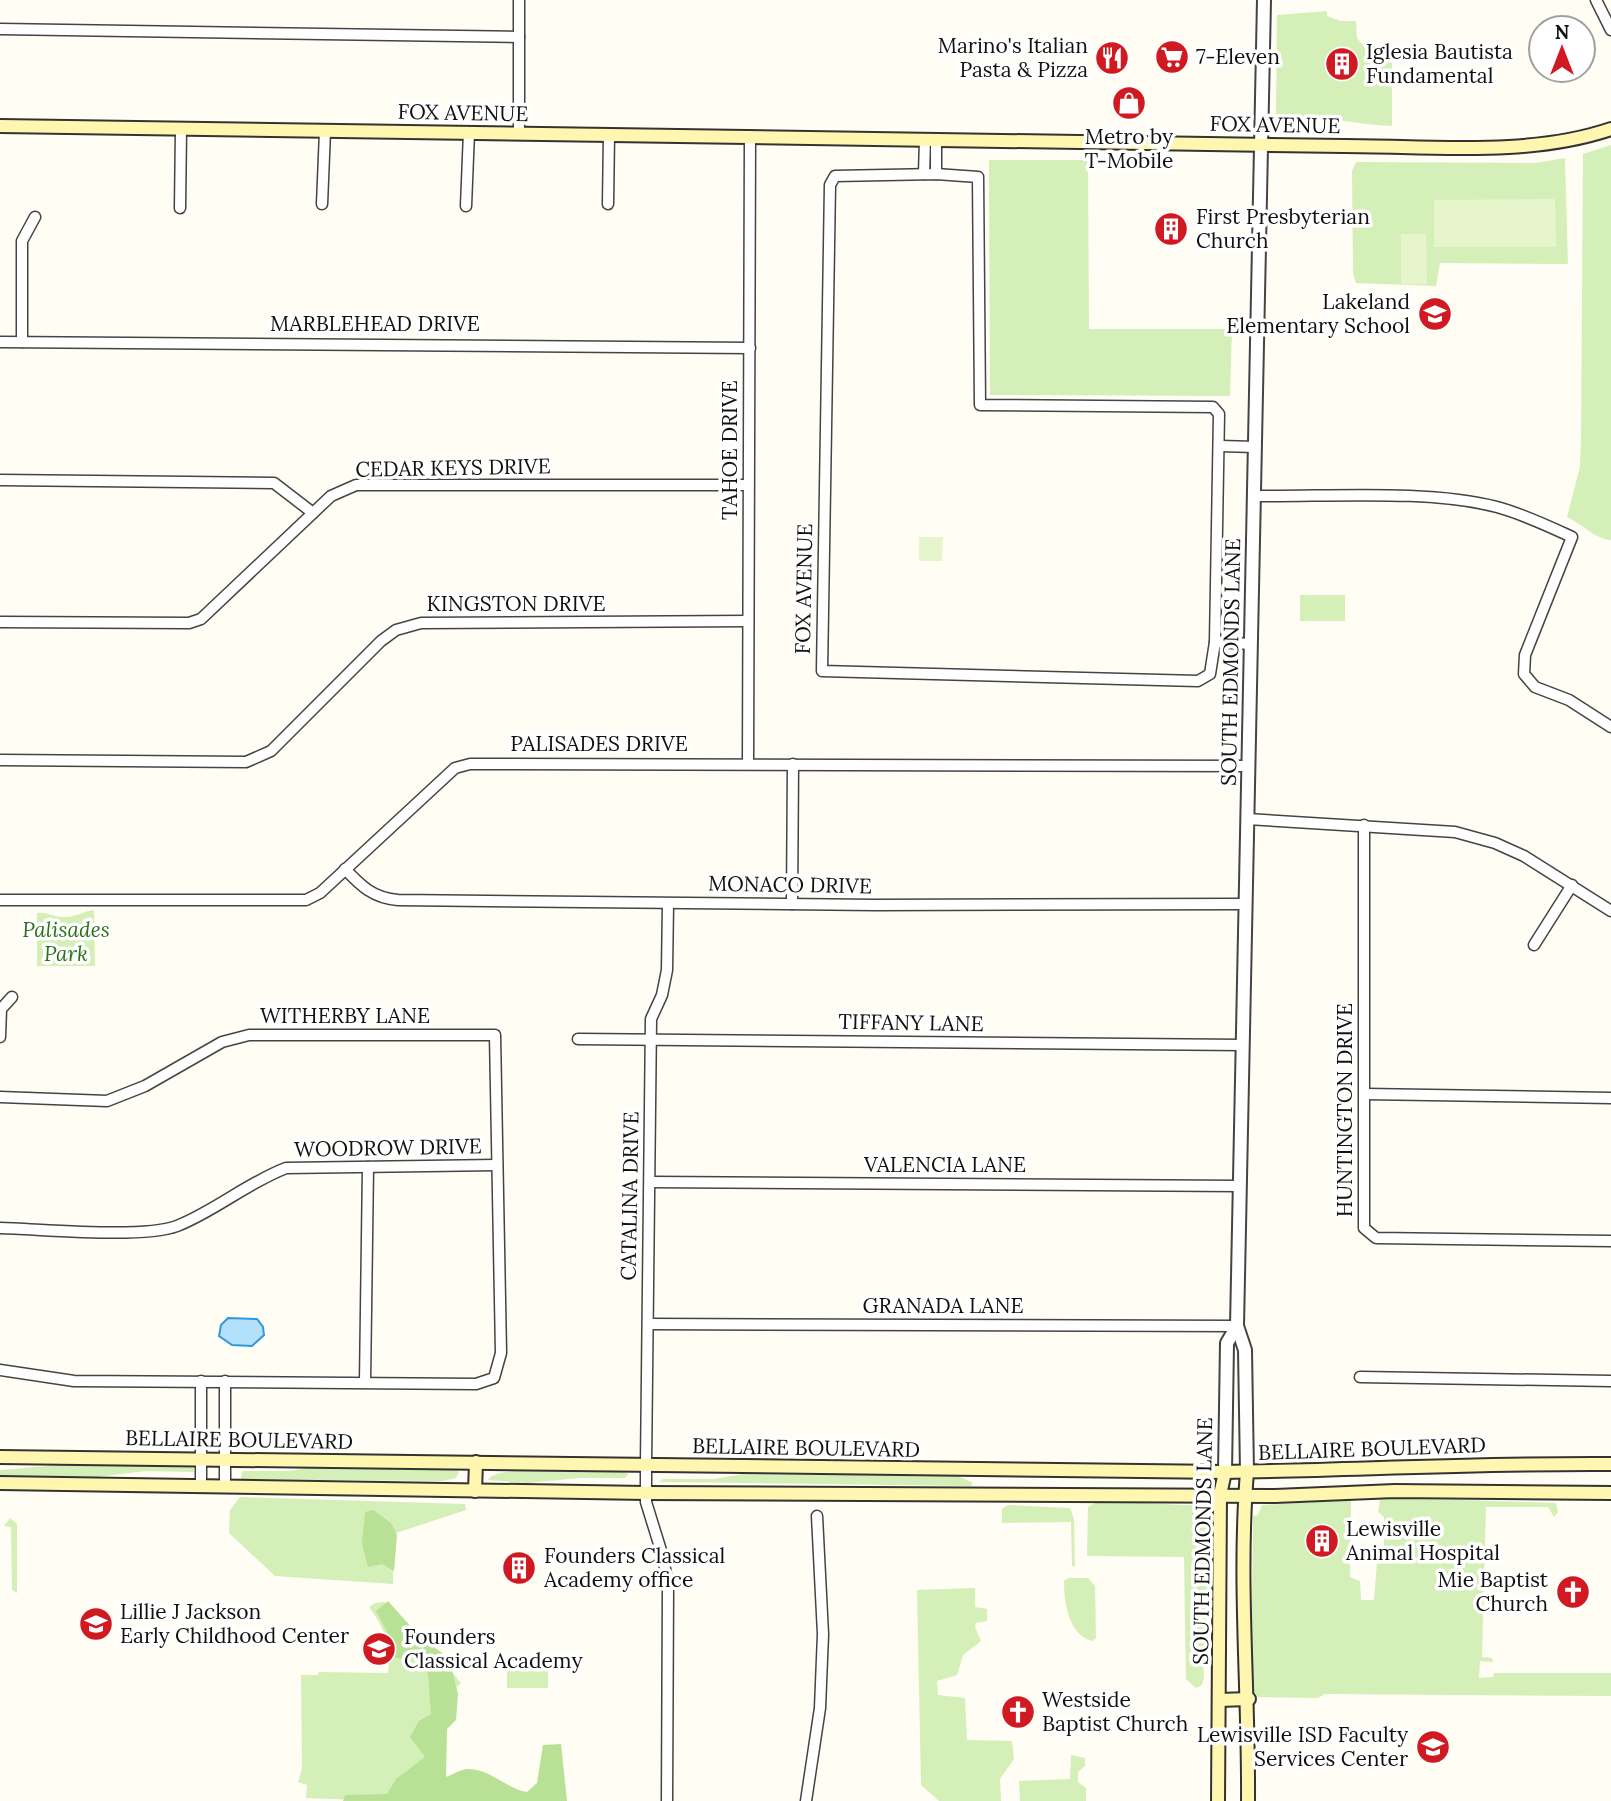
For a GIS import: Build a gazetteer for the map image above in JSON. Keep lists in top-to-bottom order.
{
  "streets": {
    "main road": ["FOX AVENUE", "SOUTH EDMONDS LANE", "BELLAIRE BOULEVARD"],
    "street": [
      "MARBLEHEAD DRIVE",
      "TAHOE DRIVE",
      "CEDAR KEYS DRIVE",
      "KINGSTON DRIVE",
      "PALISADES DRIVE",
      "MONACO DRIVE",
      "WITHERBY LANE",
      "TIFFANY LANE",
      "HUNTINGTON DRIVE",
      "WOODROW DRIVE",
      "VALENCIA LANE",
      "CATALINA DRIVE",
      "GRANADA LANE"
    ]
  },
  "crossings": [
    ["FOX AVENUE", "TAHOE DRIVE"],
    ["FOX AVENUE", "SOUTH EDMONDS LANE"],
    ["MARBLEHEAD DRIVE", "TAHOE DRIVE"],
    ["TAHOE DRIVE", "CEDAR KEYS DRIVE"],
    ["TAHOE DRIVE", "KINGSTON DRIVE"],
    ["TAHOE DRIVE", "PALISADES DRIVE"],
    ["SOUTH EDMONDS LANE", "PALISADES DRIVE"],
    ["SOUTH EDMONDS LANE", "MONACO DRIVE"],
    ["SOUTH EDMONDS LANE", "TIFFANY LANE"],
    ["SOUTH EDMONDS LANE", "VALENCIA LANE"],
    ["SOUTH EDMONDS LANE", "GRANADA LANE"],
    ["SOUTH EDMONDS LANE", "BELLAIRE BOULEVARD"],
    ["PALISADES DRIVE", "MONACO DRIVE"],
    ["MONACO DRIVE", "CATALINA DRIVE"],
    ["WITHERBY LANE", "WOODROW DRIVE"],
    ["TIFFANY LANE", "CATALINA DRIVE"],
    ["VALENCIA LANE", "CATALINA DRIVE"],
    ["CATALINA DRIVE", "GRANADA LANE"],
    ["CATALINA DRIVE", "BELLAIRE BOULEVARD"]
  ],
  "parks": ["Palisades Park"],
  "places": {
    "supermarket": ["7-Eleven"],
    "restaurant": ["Marino's Italian Pasta & Pizza"],
    "building": [
      "Iglesia Bautista Fundamental",
      "First Presbyterian Church",
      "Lewisville Animal Hospital",
      "Founders Classical Academy office"
    ],
    "shop": ["Metro by T-Mobile"],
    "school or university": [
      "Lakeland Elementary School",
      "Lillie J Jackson Early Childhood Center",
      "Founders Classical Academy",
      "Lewisville ISD Faculty Services Center"
    ],
    "church": ["Mie Baptist Church", "Westside Baptist Church"]
  },
  "north": "top"
}
